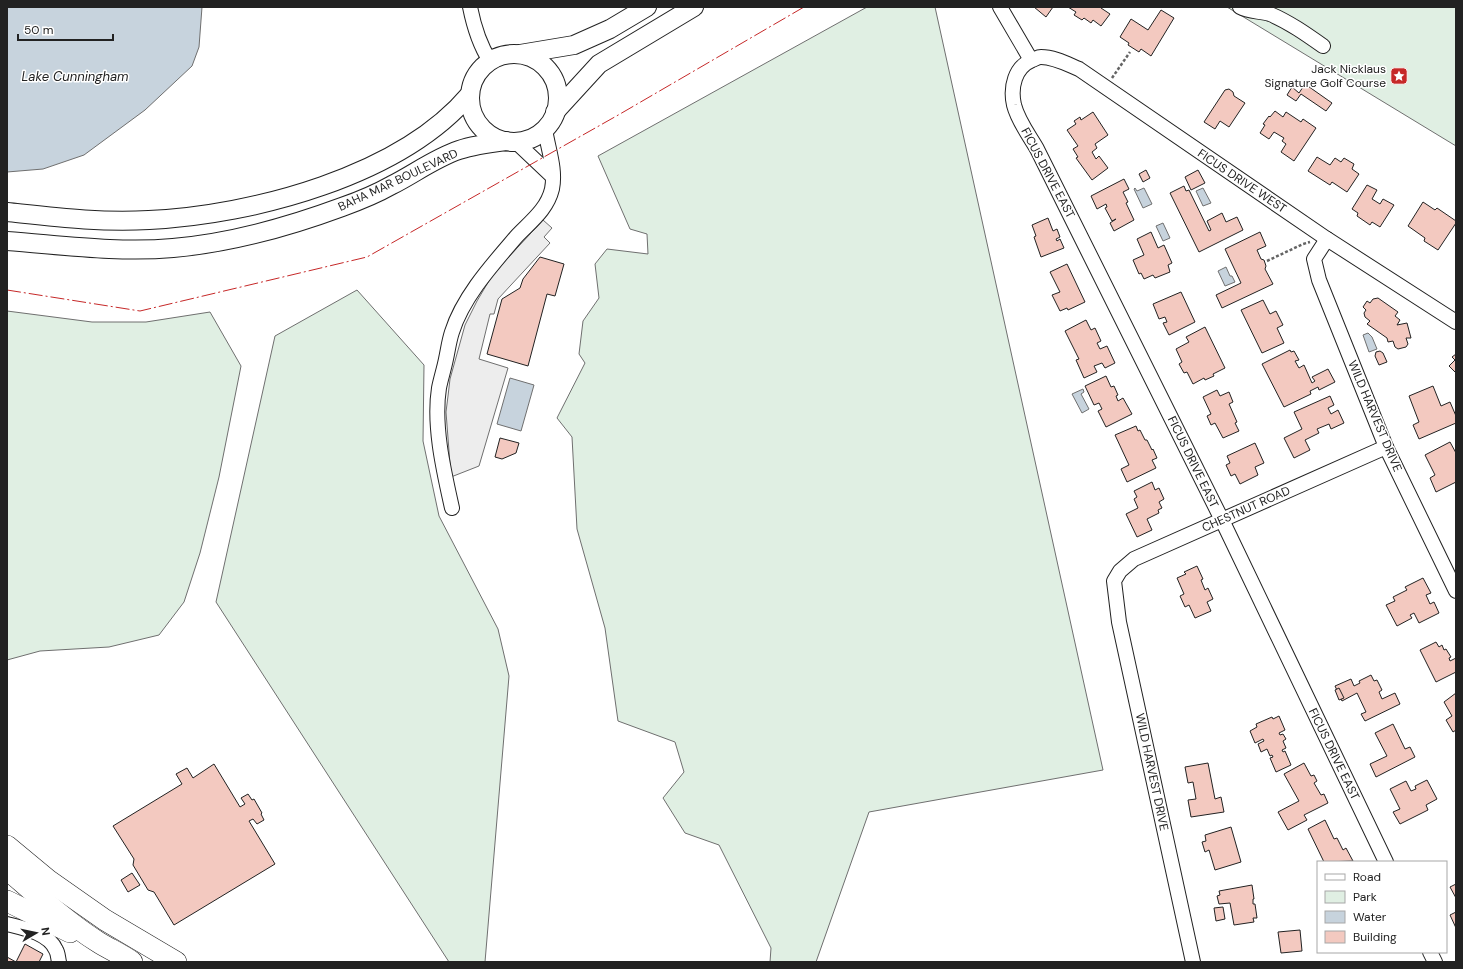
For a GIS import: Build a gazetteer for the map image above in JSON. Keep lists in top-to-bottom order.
{
  "streets": {
    "main road": ["BAHA MAR BOULEVARD"],
    "street": [
      "FICUS DRIVE EAST",
      "FICUS DRIVE WEST",
      "WILD HARVEST DRIVE",
      "CHESTNUT ROAD"
    ]
  },
  "crossings": [
    ["FICUS DRIVE EAST", "FICUS DRIVE WEST"],
    ["FICUS DRIVE EAST", "CHESTNUT ROAD"],
    ["FICUS DRIVE WEST", "WILD HARVEST DRIVE"],
    ["WILD HARVEST DRIVE", "CHESTNUT ROAD"]
  ],
  "water": ["Lake Cunningham"],
  "places": {
    "place": ["Jack Nicklaus Signature Golf Course"]
  },
  "legend": [
    "Road",
    "Park",
    "Water",
    "Building"
  ],
  "scale_bar": "50 m",
  "north": "right"
}
